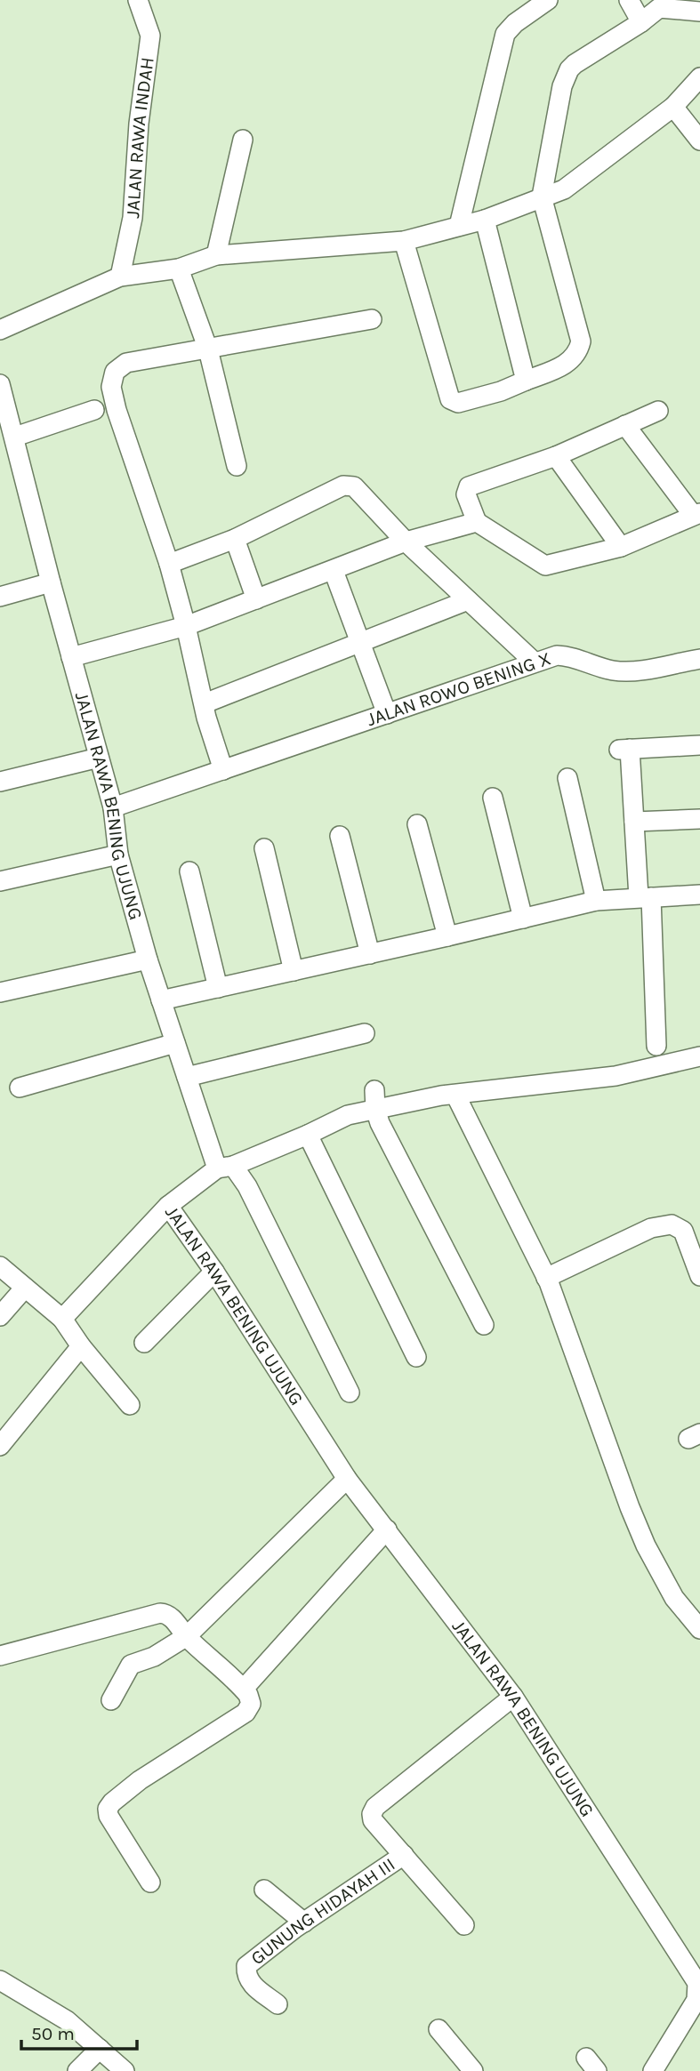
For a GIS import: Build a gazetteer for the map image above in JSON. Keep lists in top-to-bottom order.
{
  "streets": {
    "street": [
      "JALAN RAWA INDAH",
      "JALAN ROWO BENING X",
      "JALAN RAWA BENING UJUNG",
      "GUNUNG HIDAYAH III"
    ]
  },
  "crossings": [
    ["JALAN ROWO BENING X", "JALAN RAWA BENING UJUNG"],
    ["JALAN RAWA BENING UJUNG", "GUNUNG HIDAYAH III"]
  ],
  "scale_bar": "50 m"
}
